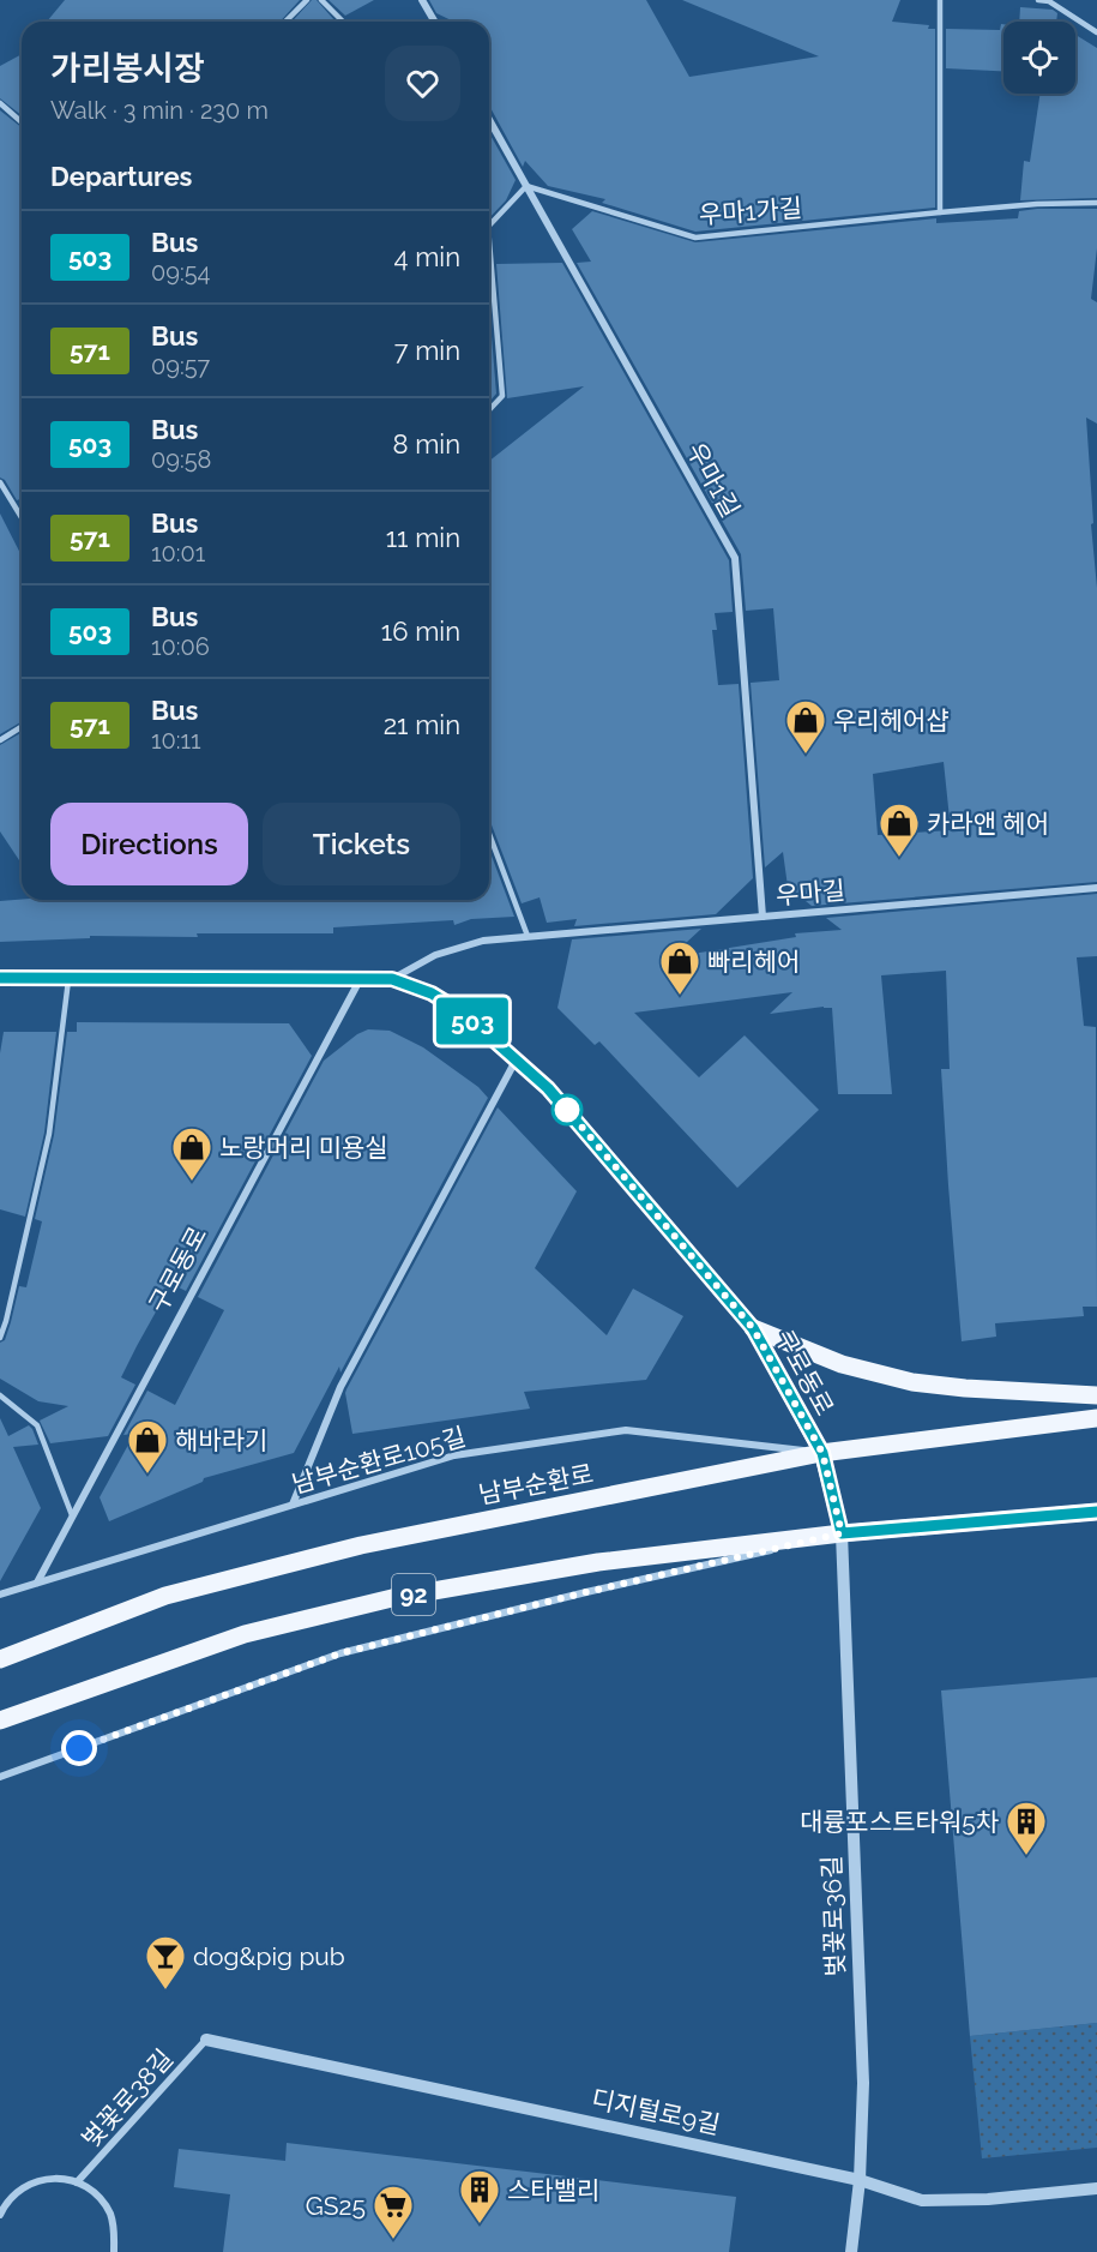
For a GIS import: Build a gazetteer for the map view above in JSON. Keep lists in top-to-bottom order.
{
  "streets": {
    "main road": ["구로동로", "남부순환로", "92"],
    "street": [
      "우마1길",
      "우마길",
      "남부순환로105길",
      "벚꽃로36길",
      "벚꽃로38길",
      "디지털로9길"
    ],
    "lane": ["우마1가길"]
  },
  "crossings": [
    ["우마1가길", "우마1길"],
    ["우마1길", "우마길"],
    ["우마길", "구로동로"],
    ["구로동로", "남부순환로105길"],
    ["구로동로", "남부순환로"],
    ["구로동로", "92"],
    ["구로동로", "벚꽃로36길"],
    ["남부순환로105길", "남부순환로"],
    ["92", "벚꽃로36길"],
    ["벚꽃로36길", "디지털로9길"],
    ["벚꽃로38길", "디지털로9길"]
  ],
  "places": {
    "shop": [
      "우리헤어샵",
      "카라앤 헤어",
      "빠리헤어",
      "노랑머리 미용실",
      "해바라기"
    ],
    "building": ["대륭포스트타워5차", "스타밸리"],
    "bar": ["dog&pig pub"],
    "supermarket": ["GS25"]
  },
  "lines": ["bus line 503"],
  "page": {
    "on_map": "503",
    "heading": [
      ["가리봉시장", "Walk · 3 min · 230 m"],
      "Departures"
    ],
    "list": [
      {
        "mark": "503",
        "name": "Bus",
        "note": "09:54",
        "value": "4 min"
      },
      {
        "mark": "571",
        "name": "Bus",
        "note": "09:57",
        "value": "7 min"
      },
      {
        "mark": "503",
        "name": "Bus",
        "note": "09:58",
        "value": "8 min"
      },
      {
        "mark": "571",
        "name": "Bus",
        "note": "10:01",
        "value": "11 min"
      },
      {
        "mark": "503",
        "name": "Bus",
        "note": "10:06",
        "value": "16 min"
      },
      {
        "mark": "571",
        "name": "Bus",
        "note": "10:11",
        "value": "21 min"
      }
    ],
    "buttons": ["Directions", "Tickets"]
  }
}
